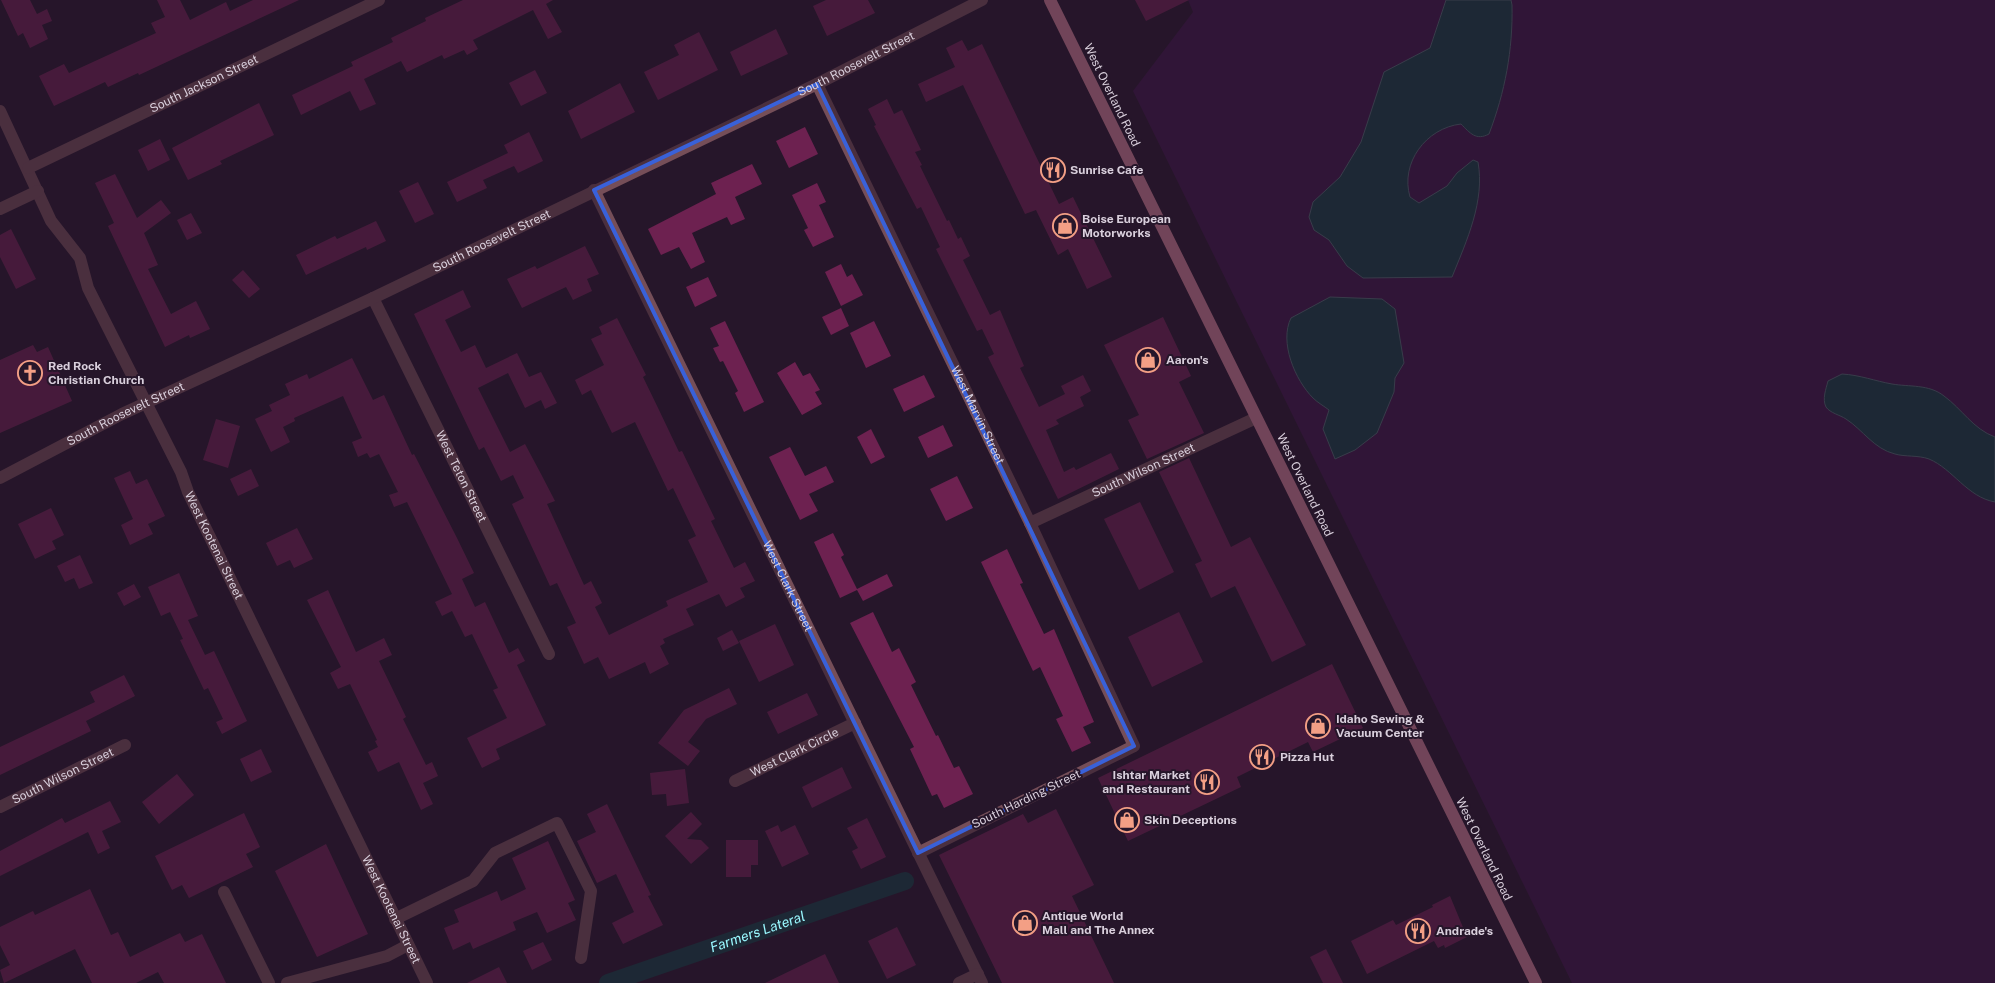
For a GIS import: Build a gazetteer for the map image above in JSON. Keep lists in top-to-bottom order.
{
  "streets": {
    "main road": ["West Overland Road"],
    "street": [
      "South Roosevelt Street",
      "South Jackson Street",
      "West Marvin Street",
      "South Wilson Street",
      "West Teton Street",
      "West Kootenai Street",
      "West Clark Street",
      "West Clark Circle",
      "South Harding Street"
    ]
  },
  "crossings": [
    ["South Roosevelt Street", "West Marvin Street"],
    ["South Roosevelt Street", "West Teton Street"],
    ["South Roosevelt Street", "West Kootenai Street"],
    ["South Roosevelt Street", "West Clark Street"],
    ["South Jackson Street", "West Kootenai Street"],
    ["West Overland Road", "South Wilson Street"],
    ["West Marvin Street", "South Wilson Street"],
    ["West Marvin Street", "South Harding Street"],
    ["West Clark Street", "West Clark Circle"],
    ["West Clark Street", "South Harding Street"]
  ],
  "water": ["Farmers Lateral"],
  "places": {
    "restaurant": [
      "Sunrise Cafe",
      "Pizza Hut",
      "Ishtar Market and Restaurant",
      "Andrade's"
    ],
    "shop": [
      "Boise European Motorworks",
      "Aaron's",
      "Idaho Sewing & Vacuum Center",
      "Skin Deceptions",
      "Antique World Mall and The Annex"
    ],
    "church": ["Red Rock Christian Church"]
  }
}
